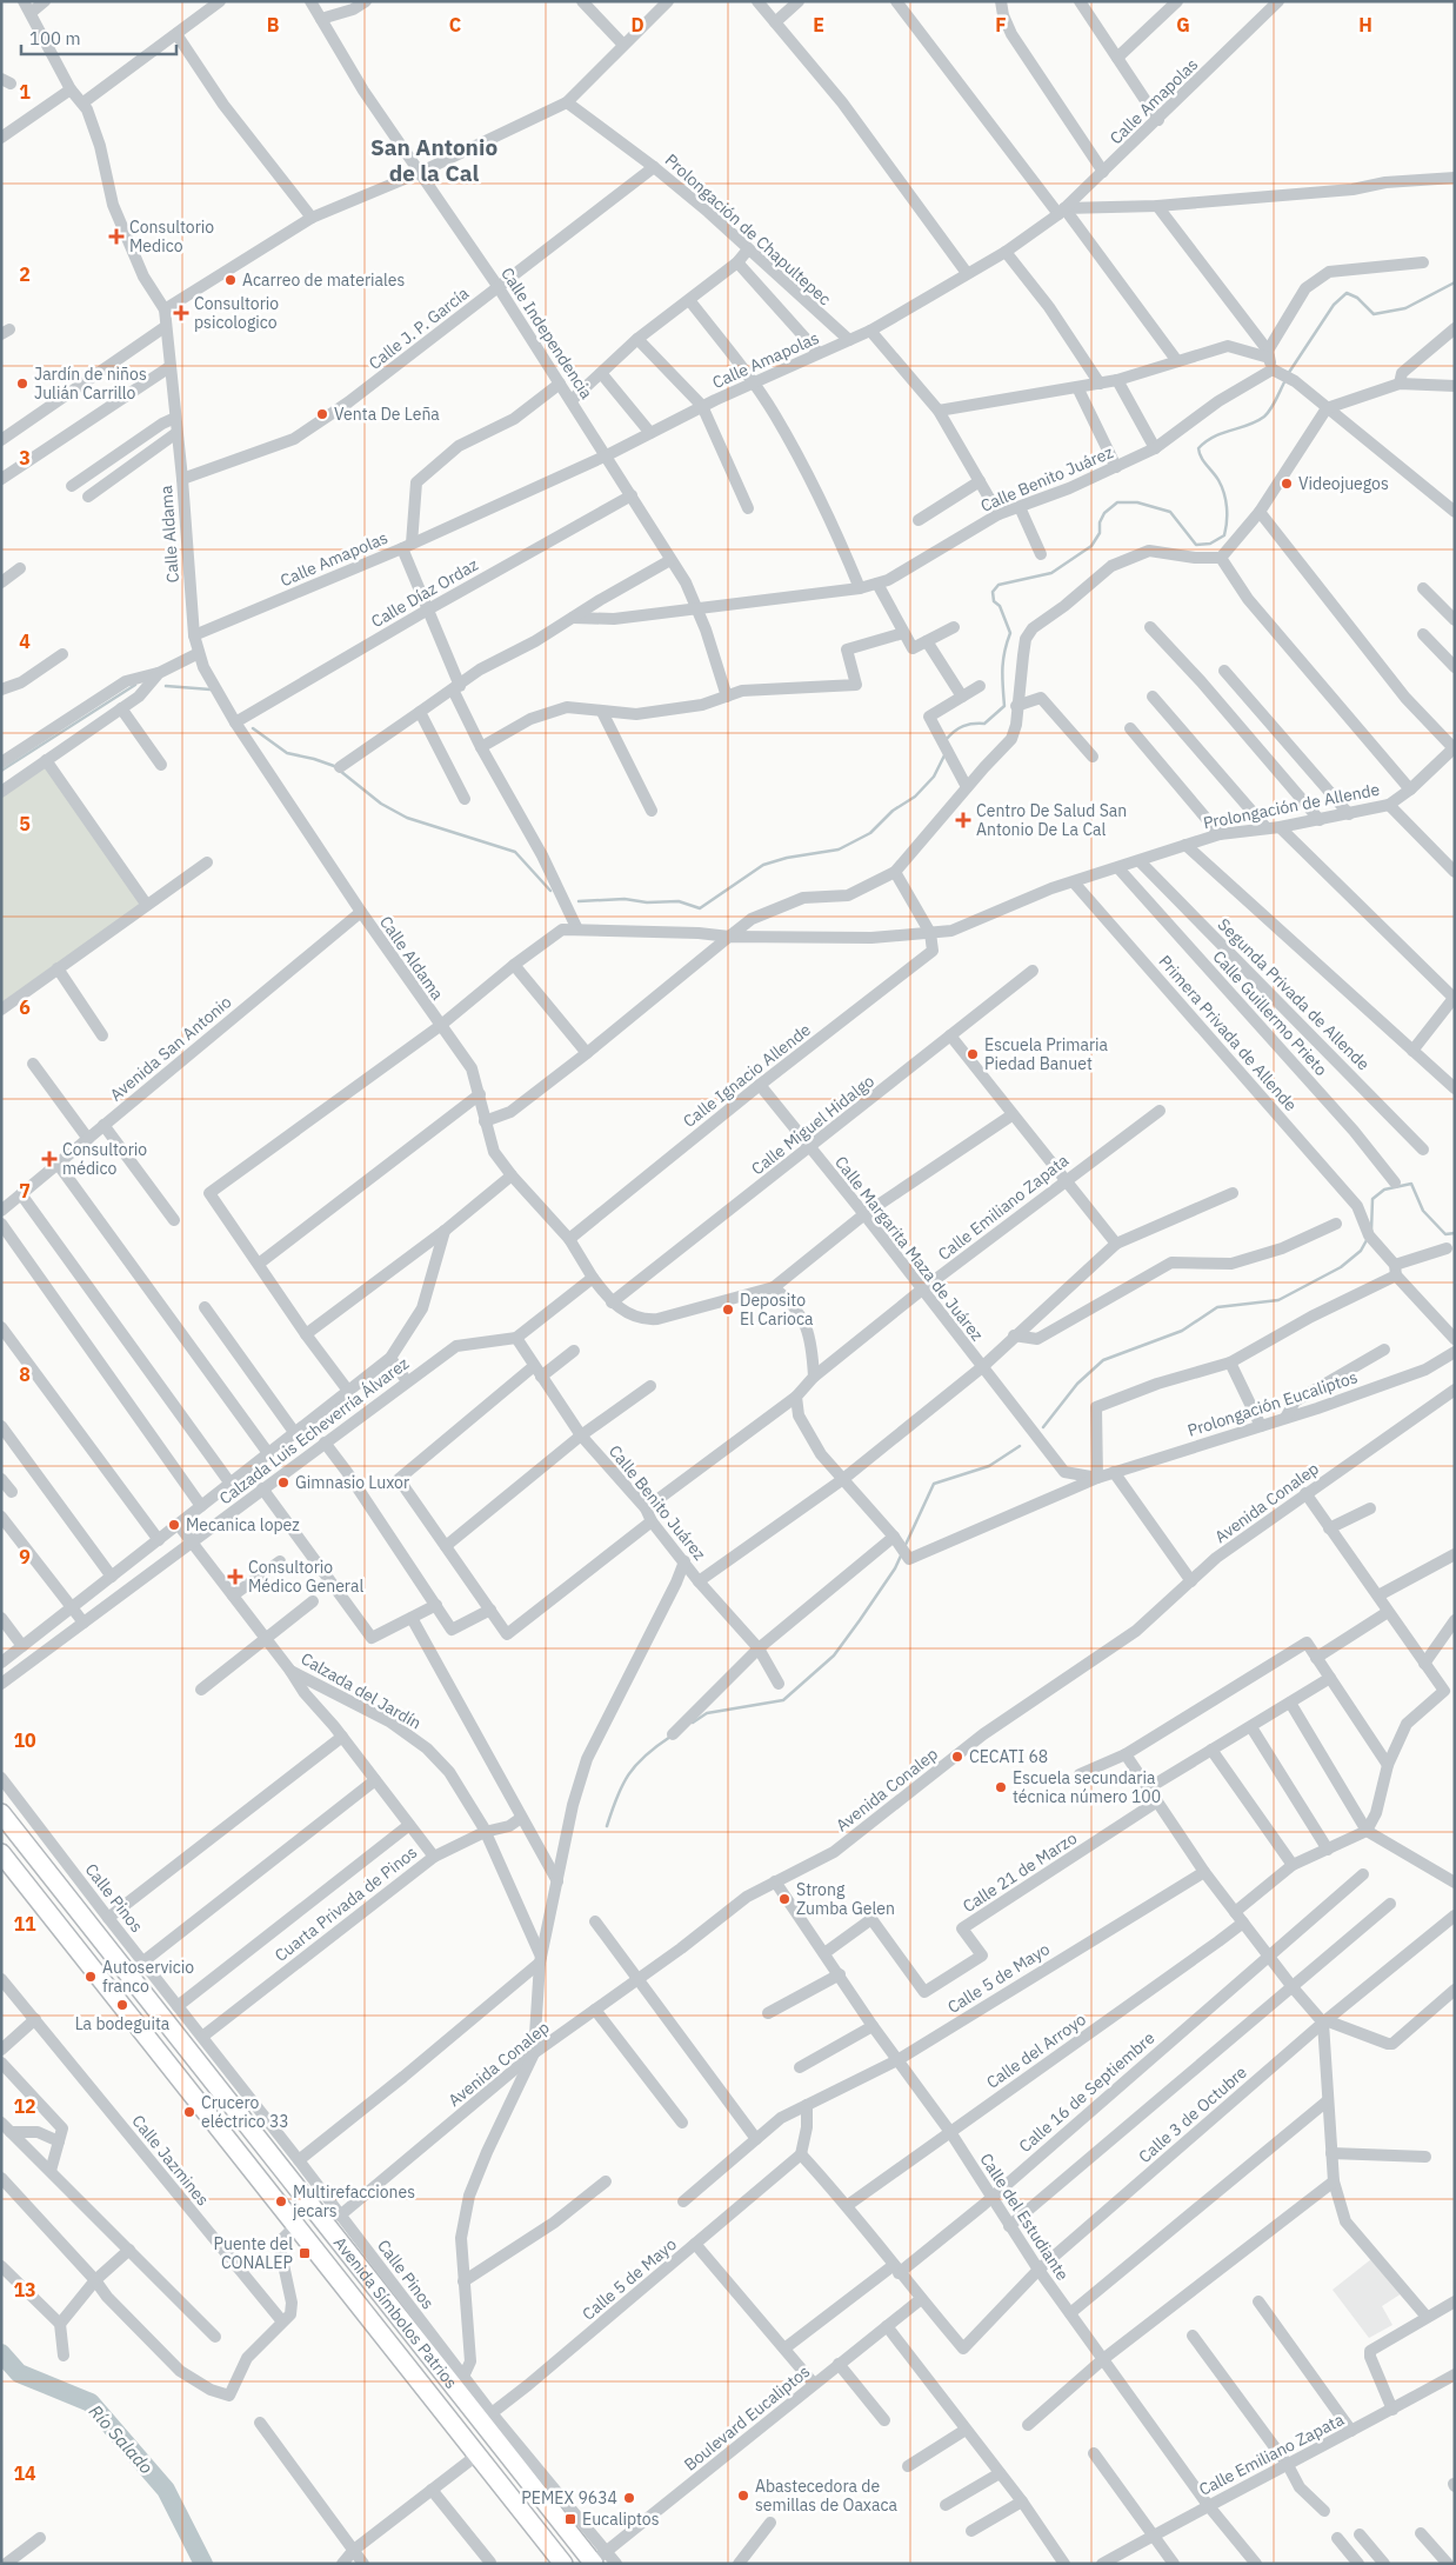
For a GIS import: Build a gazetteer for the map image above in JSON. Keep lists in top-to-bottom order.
{
  "streets": {
    "highway": ["Avenida Símbolos Patrios"],
    "street": [
      "Calle Amapolas",
      "Prolongación de Chapultepec",
      "Calle J. P. García",
      "Calle Independencia",
      "Calle Benito Juárez",
      "Calle Aldama",
      "Calle Díaz Ordaz",
      "Prolongación de Allende",
      "Segunda Privada de Allende",
      "Calle Guillermo Prieto",
      "Primera Privada de Allende",
      "Avenida San Antonio",
      "Calle Ignacio Allende",
      "Calle Miguel Hidalgo",
      "Calle Emiliano Zapata",
      "Calle Margarita Maza de Juárez",
      "Prolongación Eucaliptos",
      "Calzada Luis Echeverría Álvarez",
      "Avenida Conalep",
      "Calzada del Jardín",
      "Calle 21 de Marzo",
      "Calle Pinos",
      "Cuarta Privada de Pinos",
      "Calle 5 de Mayo",
      "Calle del Arroyo",
      "Calle 16 de Septiembre",
      "Calle 3 de Octubre",
      "Calle Jazmines",
      "Calle del Estudiante",
      "Boulevard Eucaliptos"
    ]
  },
  "crossings": [
    ["Calle Amapolas", "Prolongación de Chapultepec"],
    ["Calle Amapolas", "Calle Independencia"],
    ["Calle Amapolas", "Calle Aldama"],
    ["Prolongación de Chapultepec", "Calle J. P. García"],
    ["Calle J. P. García", "Calle Independencia"],
    ["Calle J. P. García", "Calle Aldama"],
    ["Calle Independencia", "Calle Benito Juárez"],
    ["Calle Independencia", "Calle Díaz Ordaz"],
    ["Calle Benito Juárez", "Calzada Luis Echeverría Álvarez"],
    ["Calle Aldama", "Calle Díaz Ordaz"],
    ["Calle Aldama", "Prolongación de Allende"],
    ["Calle Aldama", "Avenida San Antonio"],
    ["Calle Aldama", "Calle Ignacio Allende"],
    ["Calle Aldama", "Calle Miguel Hidalgo"],
    ["Prolongación de Allende", "Segunda Privada de Allende"],
    ["Prolongación de Allende", "Calle Guillermo Prieto"],
    ["Prolongación de Allende", "Primera Privada de Allende"],
    ["Prolongación de Allende", "Calle Ignacio Allende"],
    ["Calle Ignacio Allende", "Calle Margarita Maza de Juárez"],
    ["Calle Miguel Hidalgo", "Calle Margarita Maza de Juárez"],
    ["Calle Emiliano Zapata", "Calle Margarita Maza de Juárez"],
    ["Calle Emiliano Zapata", "Prolongación Eucaliptos"],
    ["Calle Emiliano Zapata", "Calle del Estudiante"],
    ["Calle Margarita Maza de Juárez", "Prolongación Eucaliptos"],
    ["Calzada Luis Echeverría Álvarez", "Calzada del Jardín"],
    ["Avenida Conalep", "Calle Pinos"],
    ["Avenida Conalep", "Calle del Estudiante"],
    ["Calzada del Jardín", "Cuarta Privada de Pinos"],
    ["Calle 21 de Marzo", "Calle del Estudiante"],
    ["Calle Pinos", "Cuarta Privada de Pinos"],
    ["Calle Pinos", "Calle 5 de Mayo"],
    ["Calle Pinos", "Avenida Símbolos Patrios"],
    ["Calle Pinos", "Boulevard Eucaliptos"],
    ["Calle 5 de Mayo", "Calle del Estudiante"],
    ["Calle del Arroyo", "Calle del Estudiante"],
    ["Calle 16 de Septiembre", "Calle del Estudiante"],
    ["Calle 3 de Octubre", "Calle del Estudiante"],
    ["Calle 3 de Octubre", "Boulevard Eucaliptos"],
    ["Avenida Símbolos Patrios", "Boulevard Eucaliptos"]
  ],
  "districts": ["San Antonio de la Cal"],
  "water": ["Río Salado"],
  "places": {
    "health": [
      "Consultorio Medico",
      "Consultorio psicologico",
      "Centro De Salud San Antonio De La Cal",
      "Consultorio médico",
      "Consultorio Médico General"
    ],
    "other": [
      "Acarreo de materiales",
      "Jardín de niños Julián Carrillo",
      "Venta De Leña",
      "Videojuegos",
      "Escuela Primaria Piedad Banuet",
      "Deposito El Carioca",
      "Gimnasio Luxor",
      "Mecanica lopez",
      "CECATI 68",
      "Escuela secundaria técnica número 100",
      "Strong Zumba Gelen",
      "Autoservicio franco",
      "La bodeguita",
      "Crucero eléctrico 33",
      "Multirefacciones jecars",
      "Abastecedora de semillas de Oaxaca",
      "PEMEX 9634"
    ],
    "transit": ["Puente del CONALEP", "Eucaliptos"]
  },
  "scale_bar": "100 m",
  "grid": {
    "columns": [
      "B",
      "C",
      "D",
      "E",
      "F",
      "G",
      "H"
    ],
    "rows": [
      "1",
      "2",
      "3",
      "4",
      "5",
      "6",
      "7",
      "8",
      "9",
      "10",
      "11",
      "12",
      "13",
      "14"
    ]
  }
}
